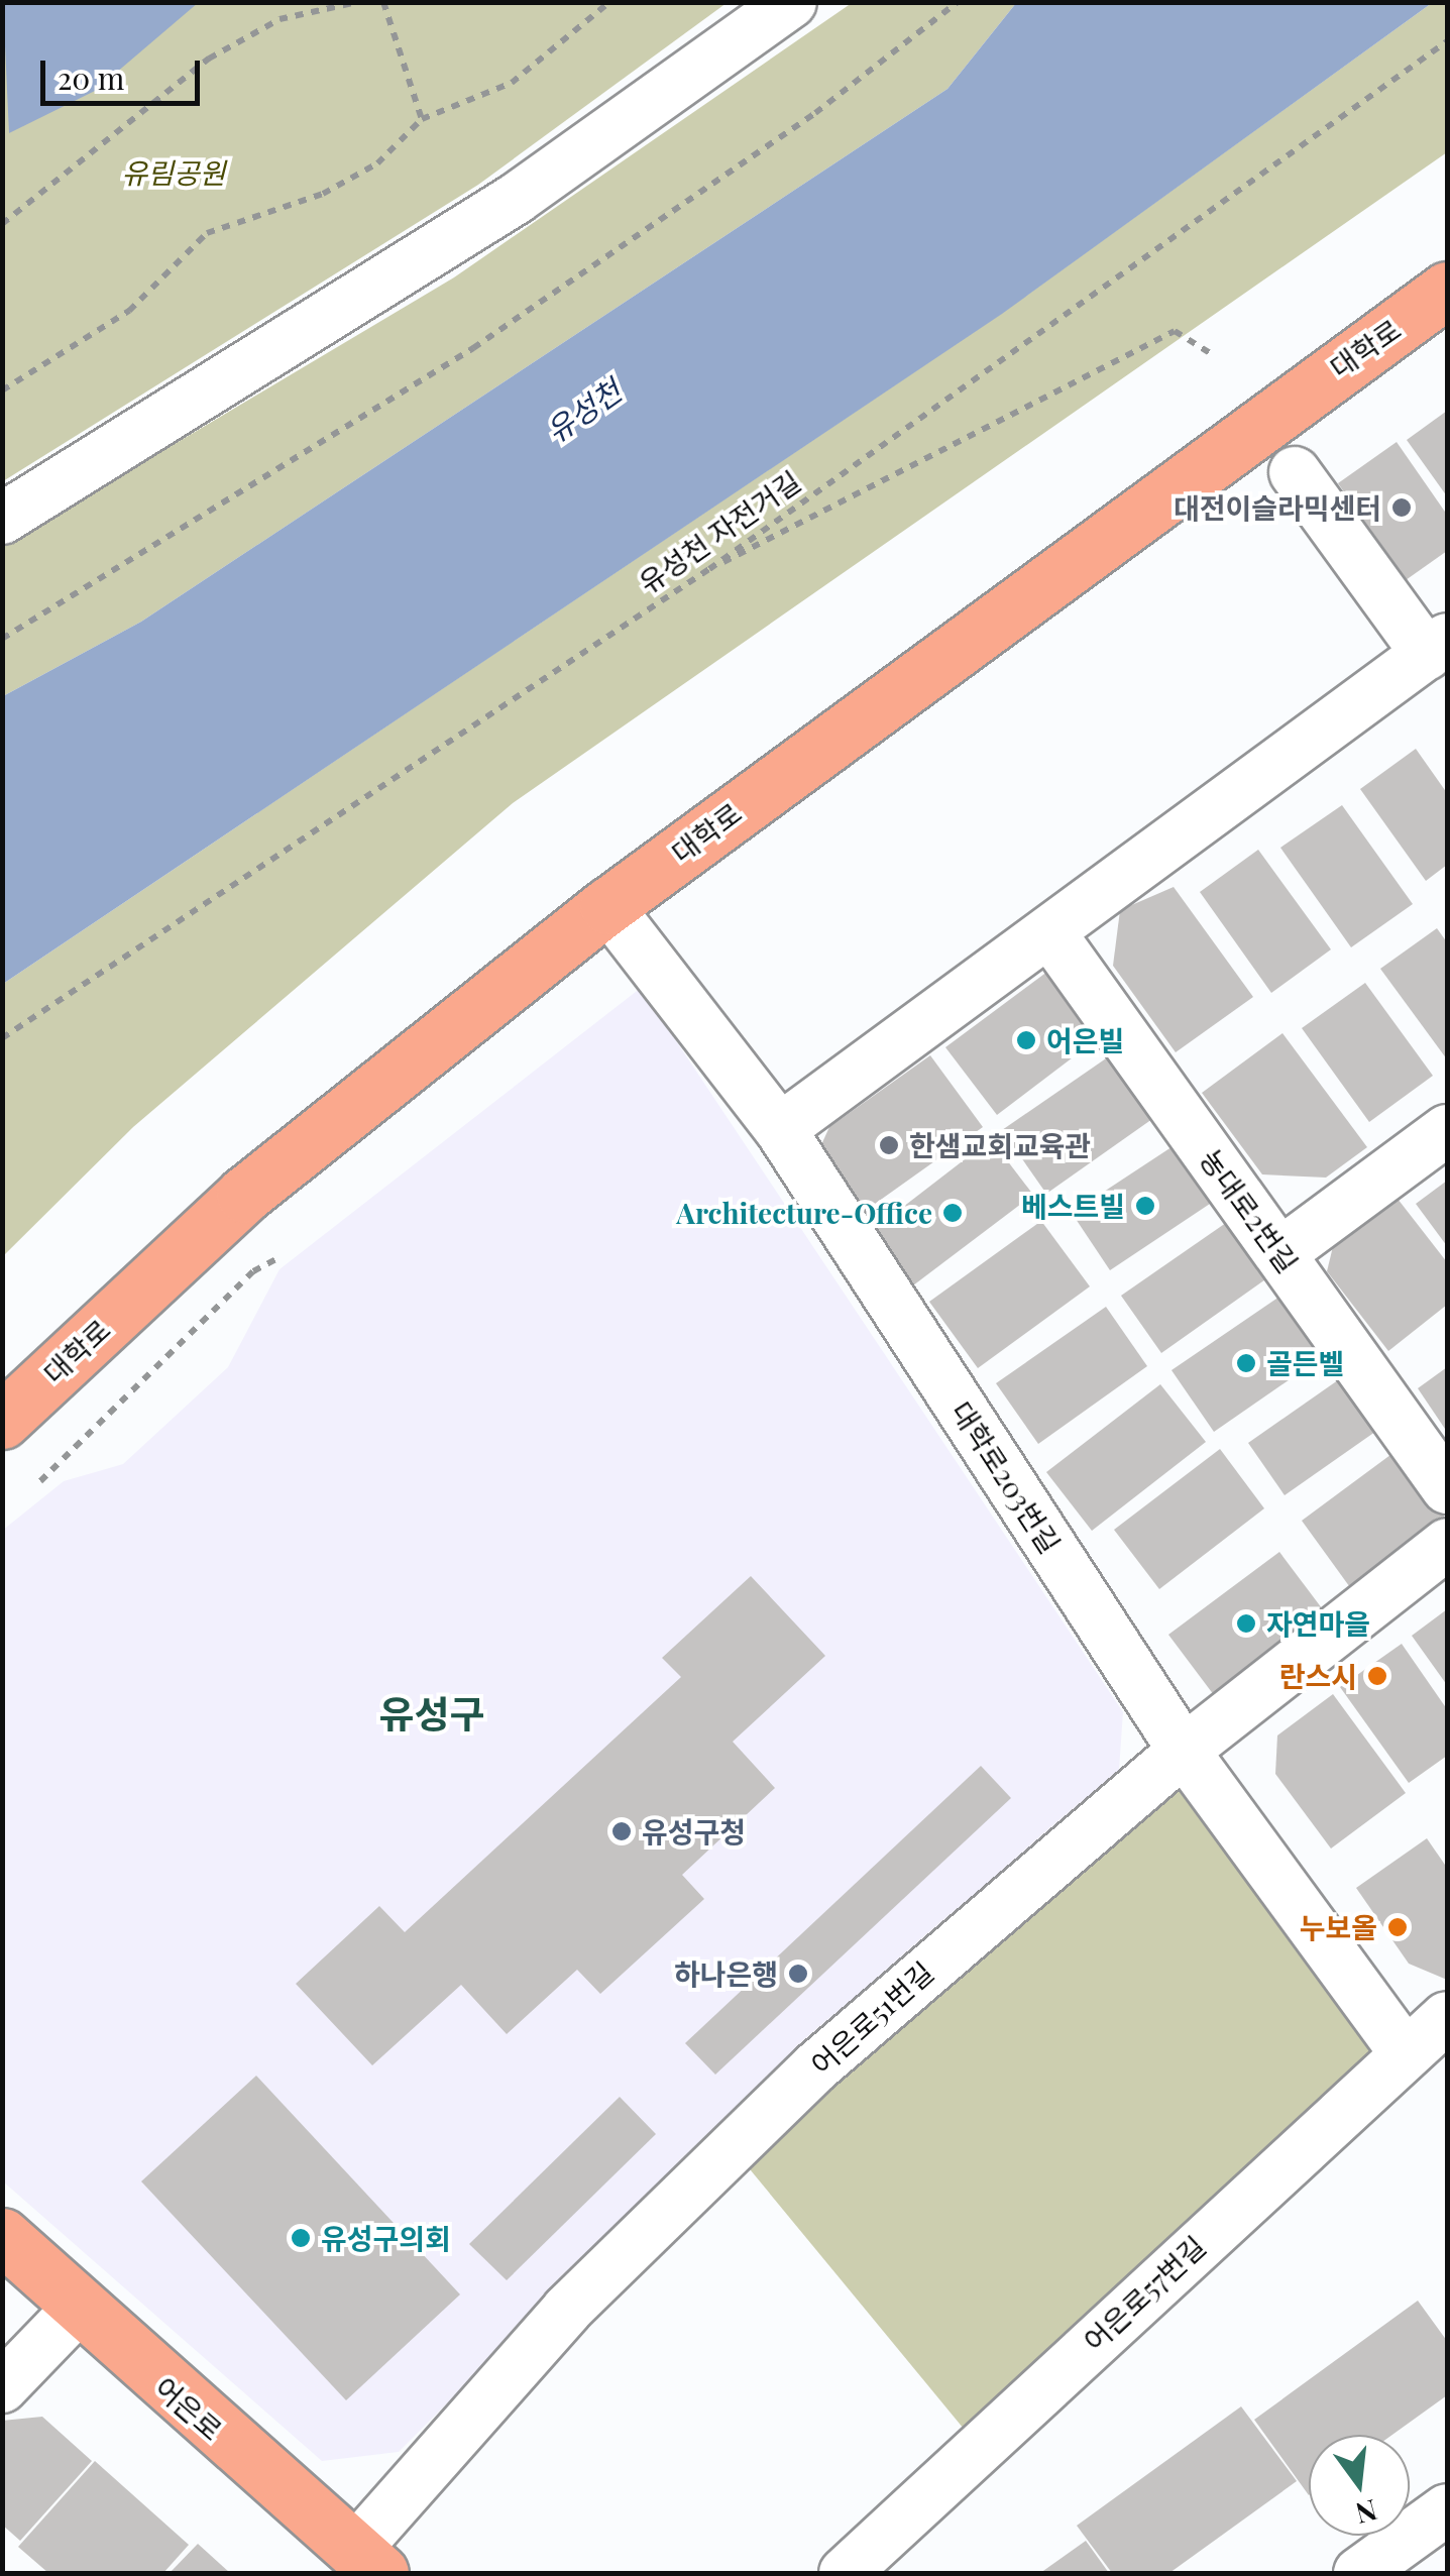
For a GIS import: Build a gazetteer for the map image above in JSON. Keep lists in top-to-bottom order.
{
  "streets": {
    "main road": ["대학로", "어은로"],
    "street": [
      "농대로2번길",
      "대학로203번길",
      "어은로51번길",
      "어은로57번길"
    ],
    "path": ["유성천 자전거길"]
  },
  "crossings": [
    ["대학로", "대학로203번길"],
    ["대학로203번길", "어은로51번길"],
    ["대학로203번길", "어은로57번길"],
    ["어은로51번길", "어은로"]
  ],
  "districts": ["유성구"],
  "water": ["유성천"],
  "parks": ["유림공원"],
  "places": [
    "대전이슬라믹센터",
    "어은빌",
    "한샘교회교육관",
    "베스트빌",
    "Architecture-Office",
    "골든벨",
    "자연마을",
    "란스시",
    "유성구청",
    "누보올",
    "하나은행",
    "유성구의회"
  ],
  "scale_bar": "20 m",
  "north": "bottom"
}
